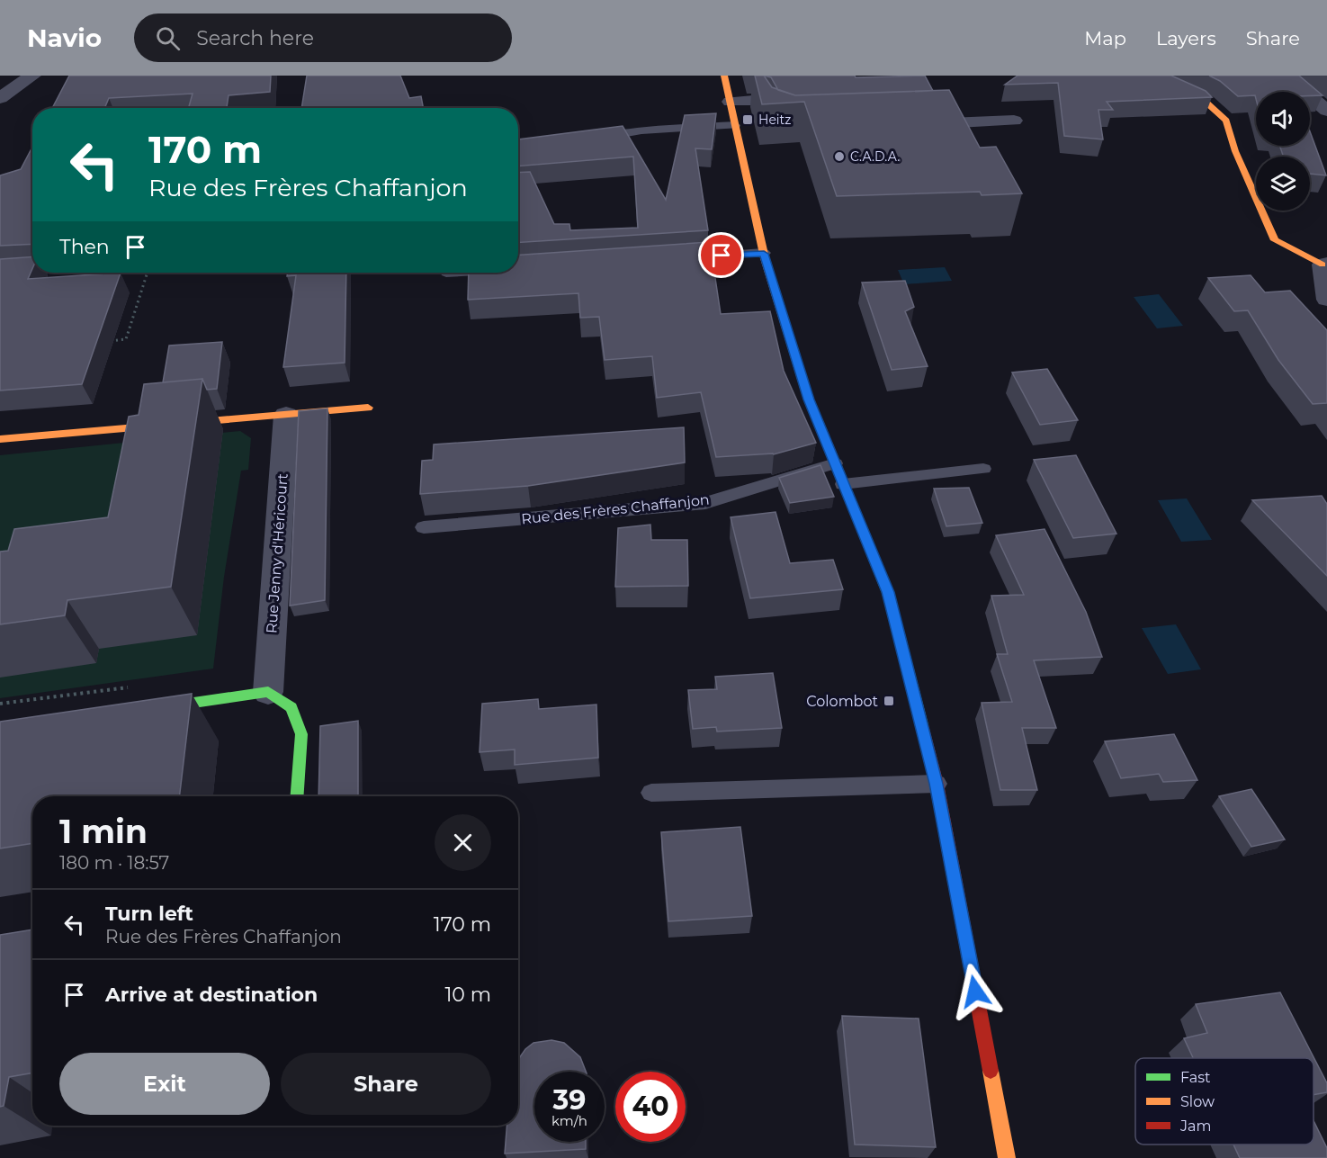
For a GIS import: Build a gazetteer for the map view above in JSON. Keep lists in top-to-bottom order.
{
  "streets": {
    "street": ["Rue Jenny d'Héricourt"],
    "lane": ["Rue des Frères Chaffanjon"]
  },
  "places": {
    "transit": ["Heitz", "Colombot"],
    "other": ["C.A.D.A."]
  },
  "legend": ["Fast", "Slow", "Jam"],
  "page": {
    "header": "Navio",
    "search": "Search here",
    "nav": ["Map", "Layers", "Share"],
    "turn": ["170 m", "Rue des Frères Chaffanjon"],
    "then": "Then",
    "heading": ["1 min", "180 m · 18:57"],
    "list": [
      {
        "name": "Turn left",
        "note": "Rue des Frères Chaffanjon",
        "value": "170 m"
      },
      {
        "name": "Arrive at destination",
        "value": "10 m"
      }
    ],
    "buttons": ["Exit", "Share"],
    "speed": "39 km/h",
    "limit": "40"
  }
}
